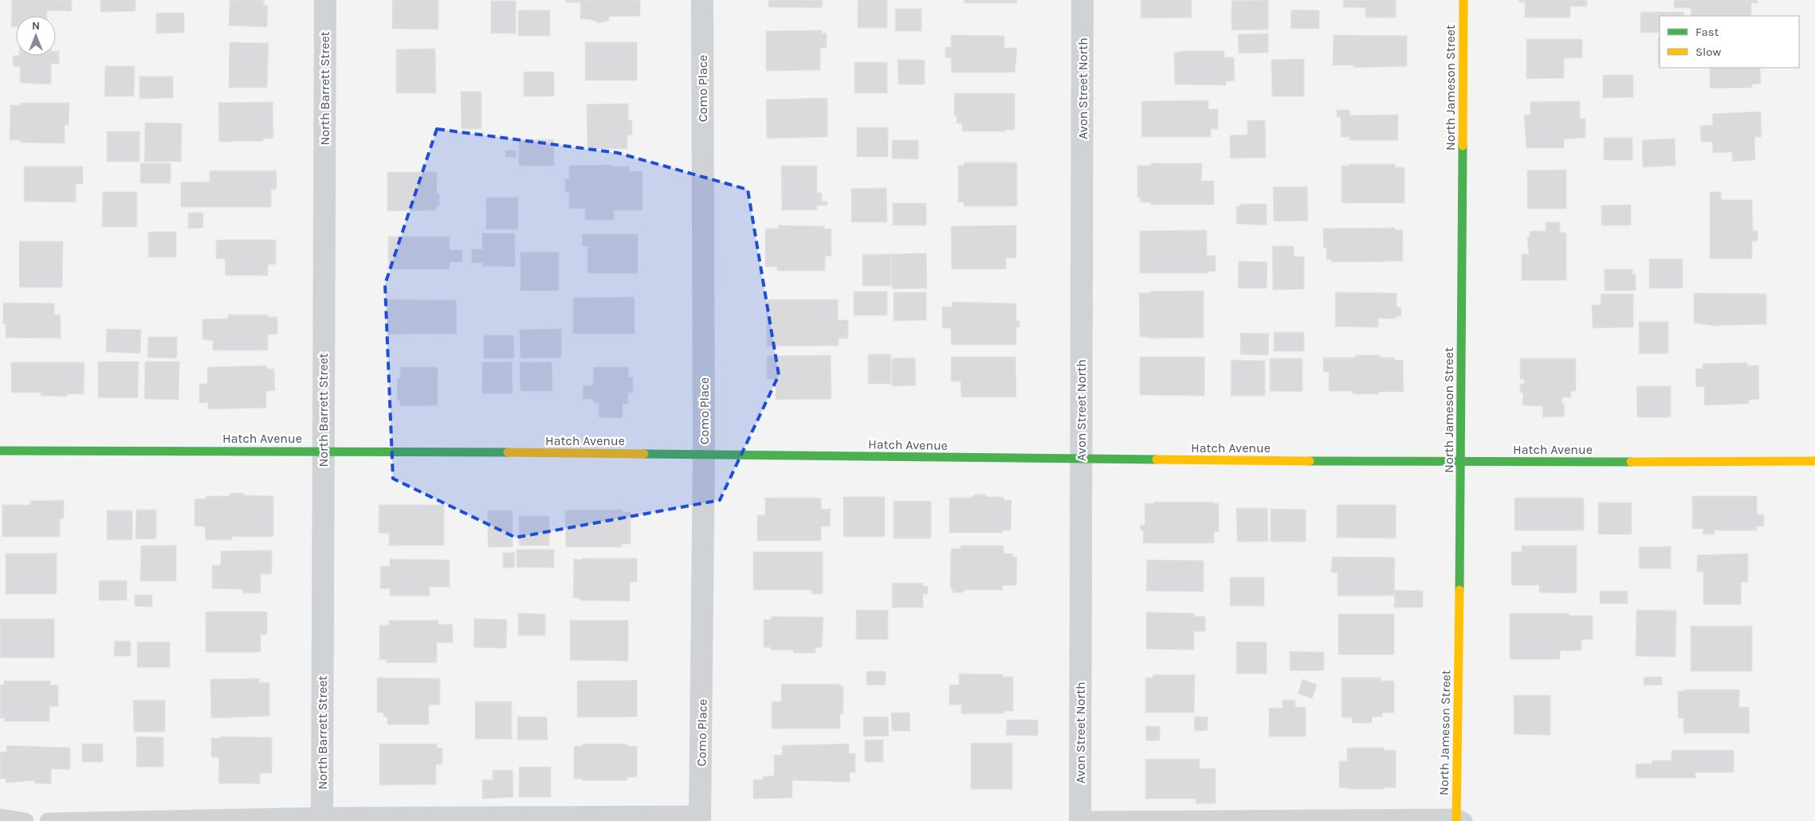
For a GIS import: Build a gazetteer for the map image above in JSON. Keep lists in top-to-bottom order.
{
  "streets": {
    "street": [
      "North Jameson Street",
      "North Barrett Street",
      "Como Place",
      "Avon Street North",
      "Hatch Avenue"
    ]
  },
  "crossings": [
    ["North Jameson Street", "Hatch Avenue"],
    ["North Barrett Street", "Hatch Avenue"],
    ["Como Place", "Hatch Avenue"],
    ["Avon Street North", "Hatch Avenue"]
  ],
  "legend": ["Fast", "Slow"],
  "north": "top"
}
